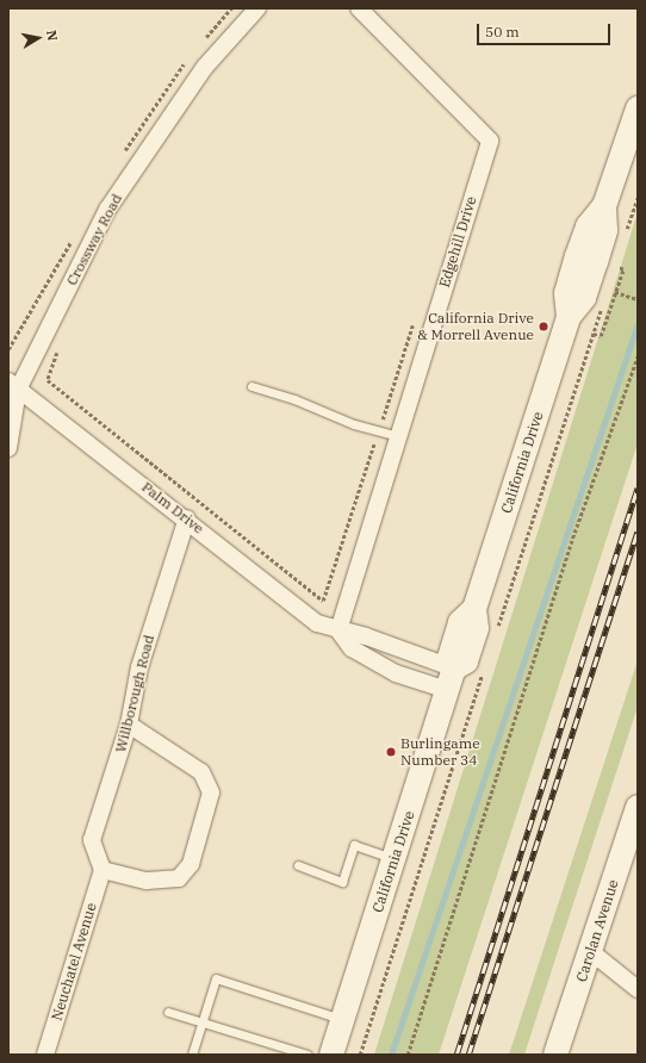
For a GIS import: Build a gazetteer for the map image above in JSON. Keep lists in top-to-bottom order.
{
  "streets": {
    "main road": ["California Drive", "Carolan Avenue"],
    "street": [
      "Crossway Road",
      "Edgehill Drive",
      "Palm Drive",
      "Willborough Road",
      "Neuchatel Avenue"
    ]
  },
  "crossings": [
    ["Crossway Road", "Palm Drive"],
    ["Edgehill Drive", "Palm Drive"],
    ["California Drive", "Palm Drive"],
    ["Palm Drive", "Willborough Road"],
    ["Willborough Road", "Neuchatel Avenue"]
  ],
  "places": ["California Drive & Morrell Avenue", "Burlingame Number 34"],
  "scale_bar": "50 m",
  "north": "right"
}
